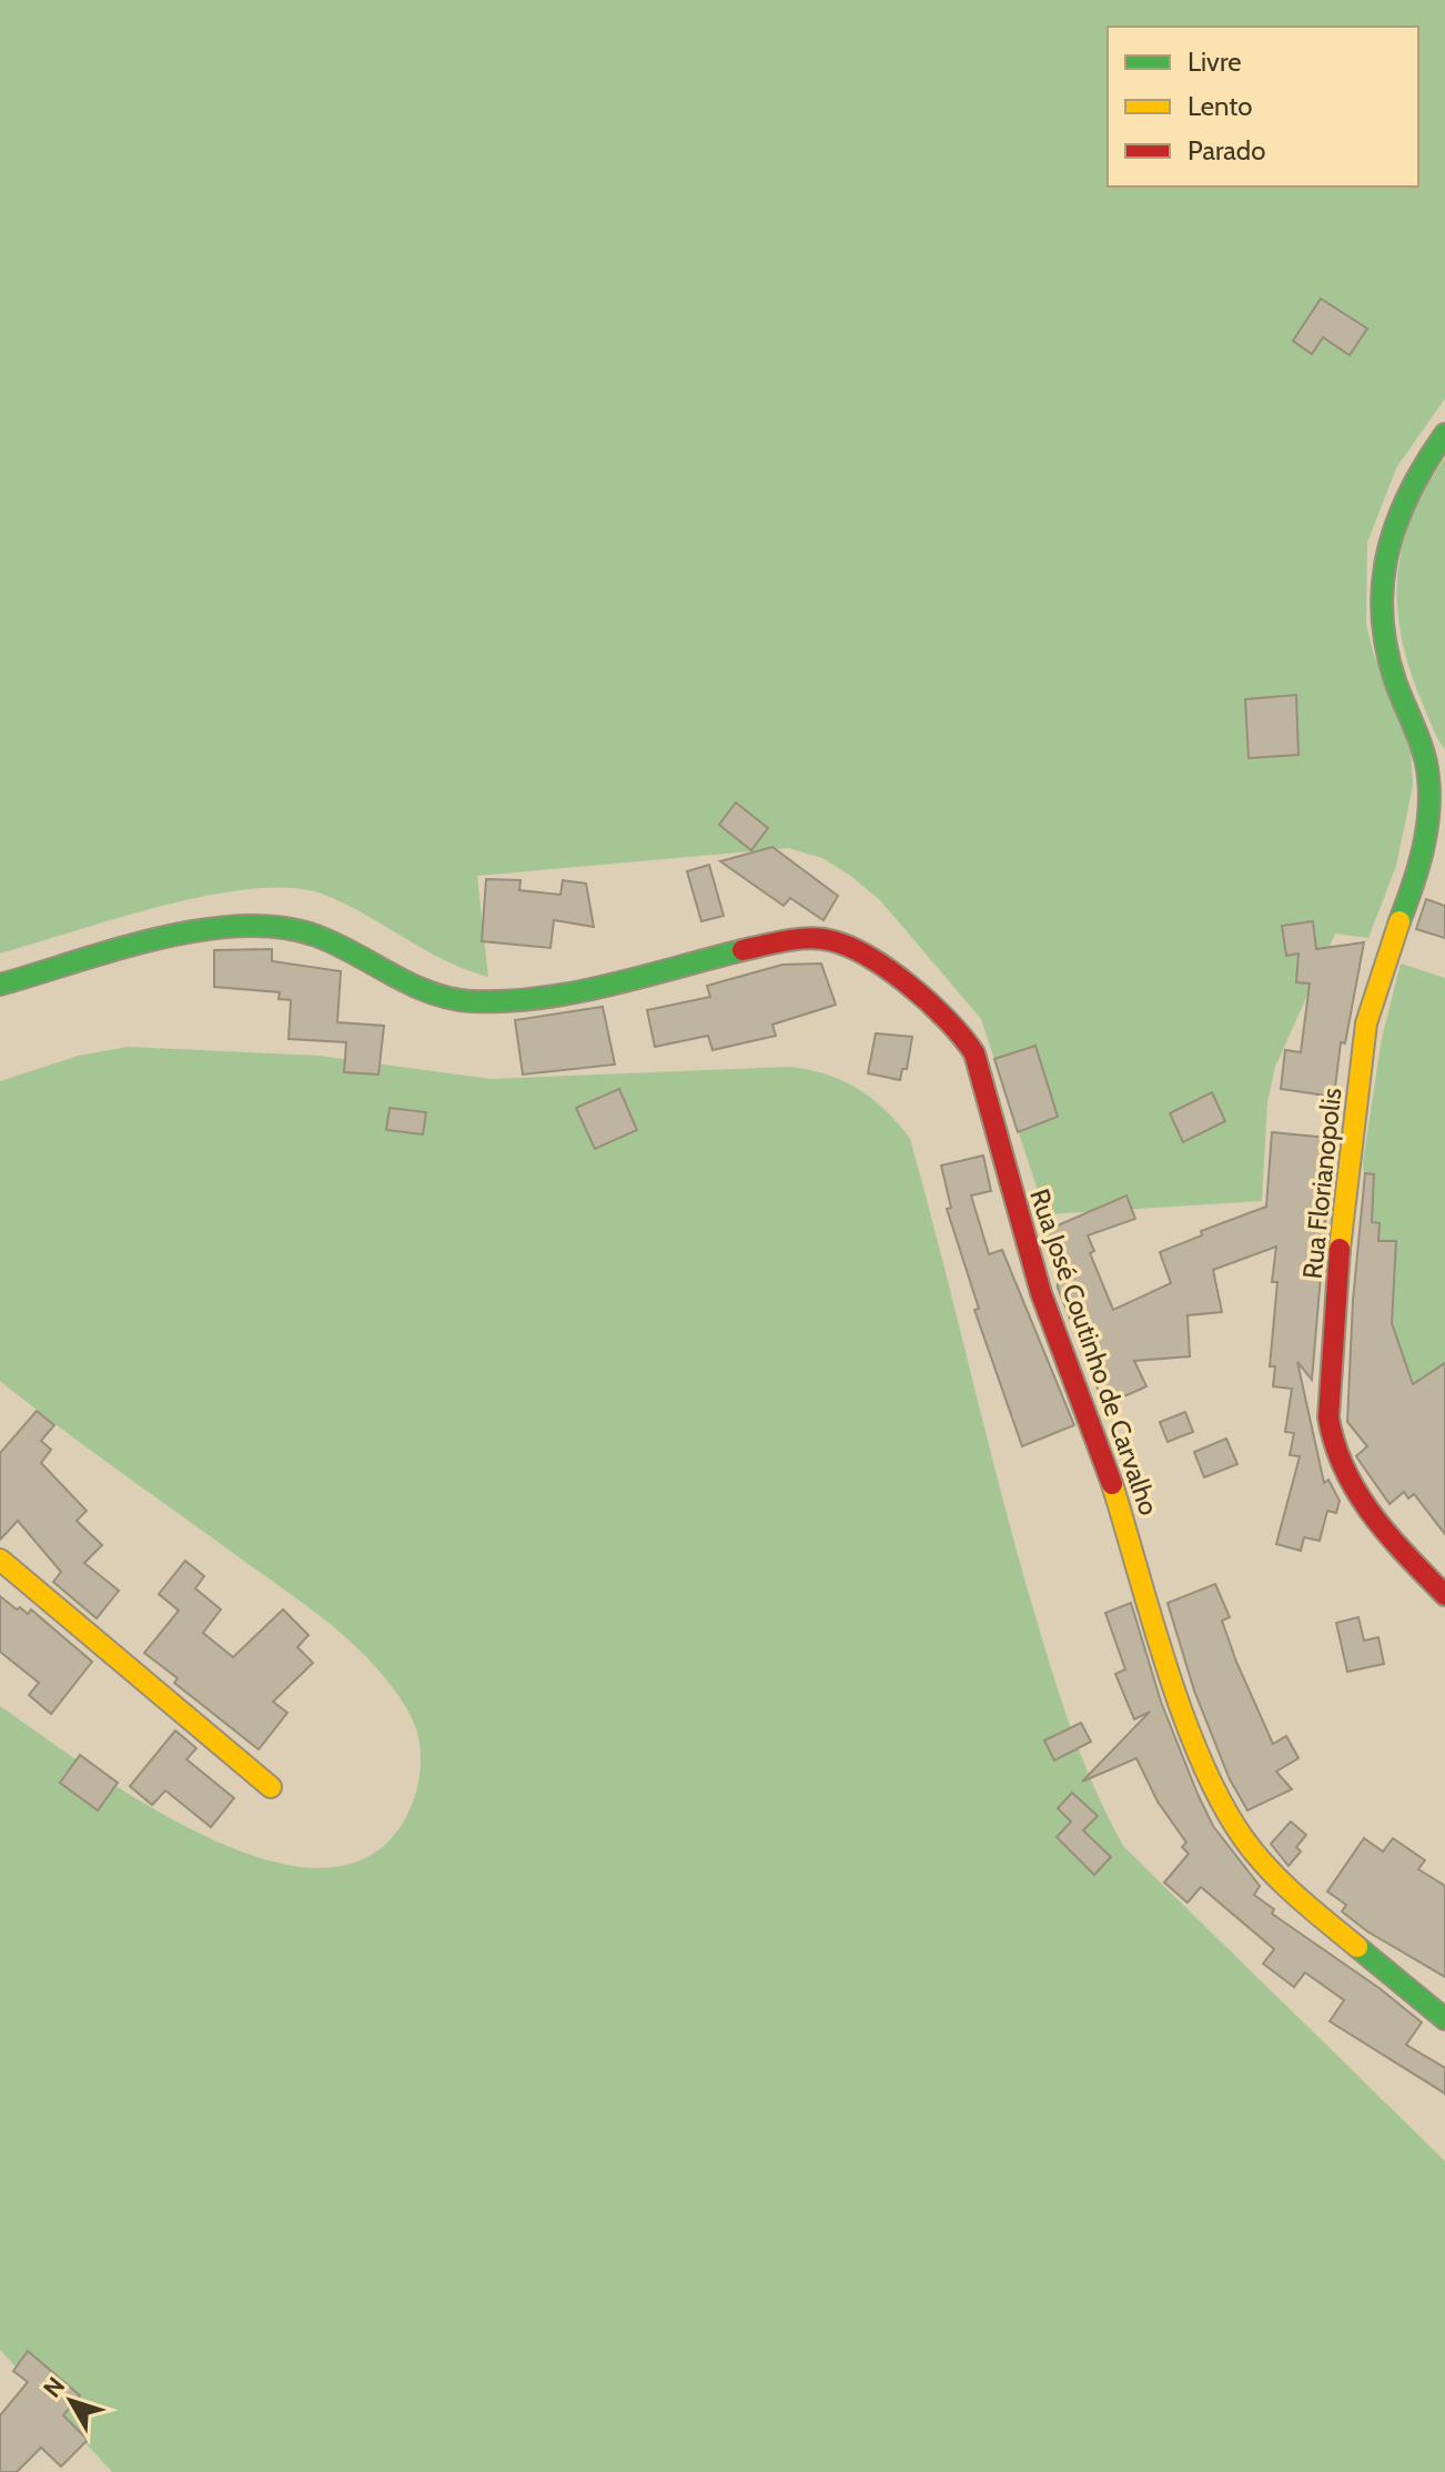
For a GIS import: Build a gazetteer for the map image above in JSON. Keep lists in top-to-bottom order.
{
  "streets": {
    "street": ["Rua Florianopolis", "Rua José Coutinho de Carvalho"]
  },
  "legend": ["Livre", "Lento", "Parado"],
  "north": "top left"
}
